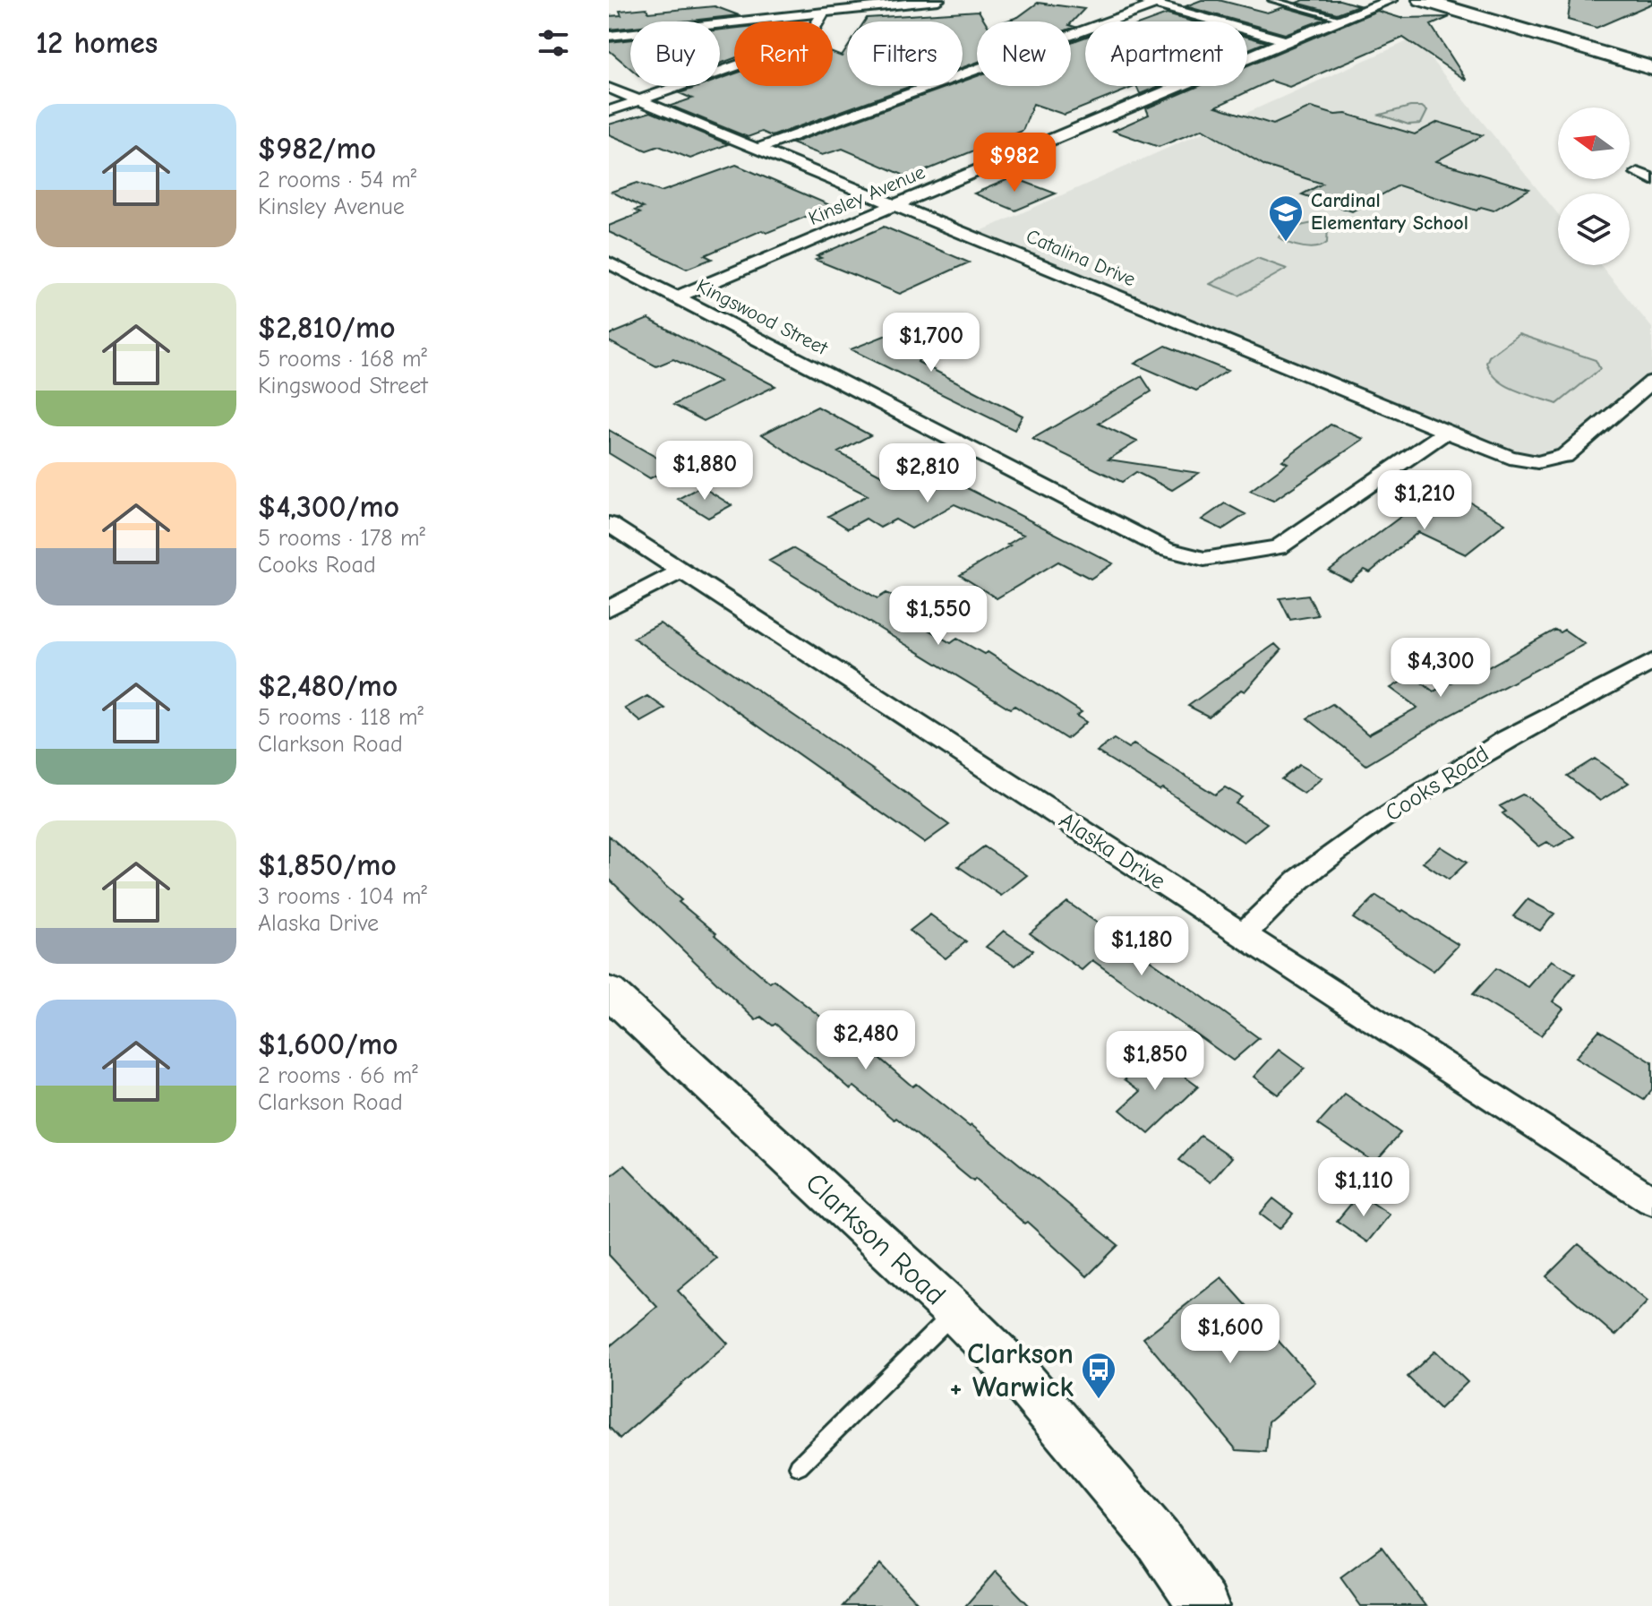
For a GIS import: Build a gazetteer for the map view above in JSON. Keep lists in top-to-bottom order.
{
  "streets": {
    "street": [
      "Kinsley Avenue",
      "Catalina Drive",
      "Kingswood Street",
      "Cooks Road",
      "Alaska Drive",
      "Clarkson Road"
    ]
  },
  "crossings": [
    ["Kinsley Avenue", "Catalina Drive"],
    ["Kinsley Avenue", "Kingswood Street"],
    ["Catalina Drive", "Kingswood Street"],
    ["Cooks Road", "Alaska Drive"]
  ],
  "places": {
    "school or university": ["Cardinal Elementary School"],
    "bus stop": ["Clarkson + Warwick"]
  },
  "north": "left",
  "page": {
    "heading": "12 homes",
    "chip": [
      "Buy",
      "Rent",
      "Filters",
      "New",
      "Apartment"
    ],
    "list": [
      {
        "name": "$982/mo",
        "note": "2 rooms · 54 m² · Kinsley Avenue"
      },
      {
        "name": "$2,810/mo",
        "note": "5 rooms · 168 m² · Kingswood Street"
      },
      {
        "name": "$4,300/mo",
        "note": "5 rooms · 178 m² · Cooks Road"
      },
      {
        "name": "$2,480/mo",
        "note": "5 rooms · 118 m² · Clarkson Road"
      },
      {
        "name": "$1,850/mo",
        "note": "3 rooms · 104 m² · Alaska Drive"
      },
      {
        "name": "$1,600/mo",
        "note": "2 rooms · 66 m² · Clarkson Road"
      }
    ],
    "price": [
      "$982",
      "$1,700",
      "$1,880",
      "$2,810",
      "$1,210",
      "$1,550",
      "$4,300",
      "$1,180",
      "$2,480",
      "$1,850",
      "$1,110",
      "$1,600"
    ]
  }
}
